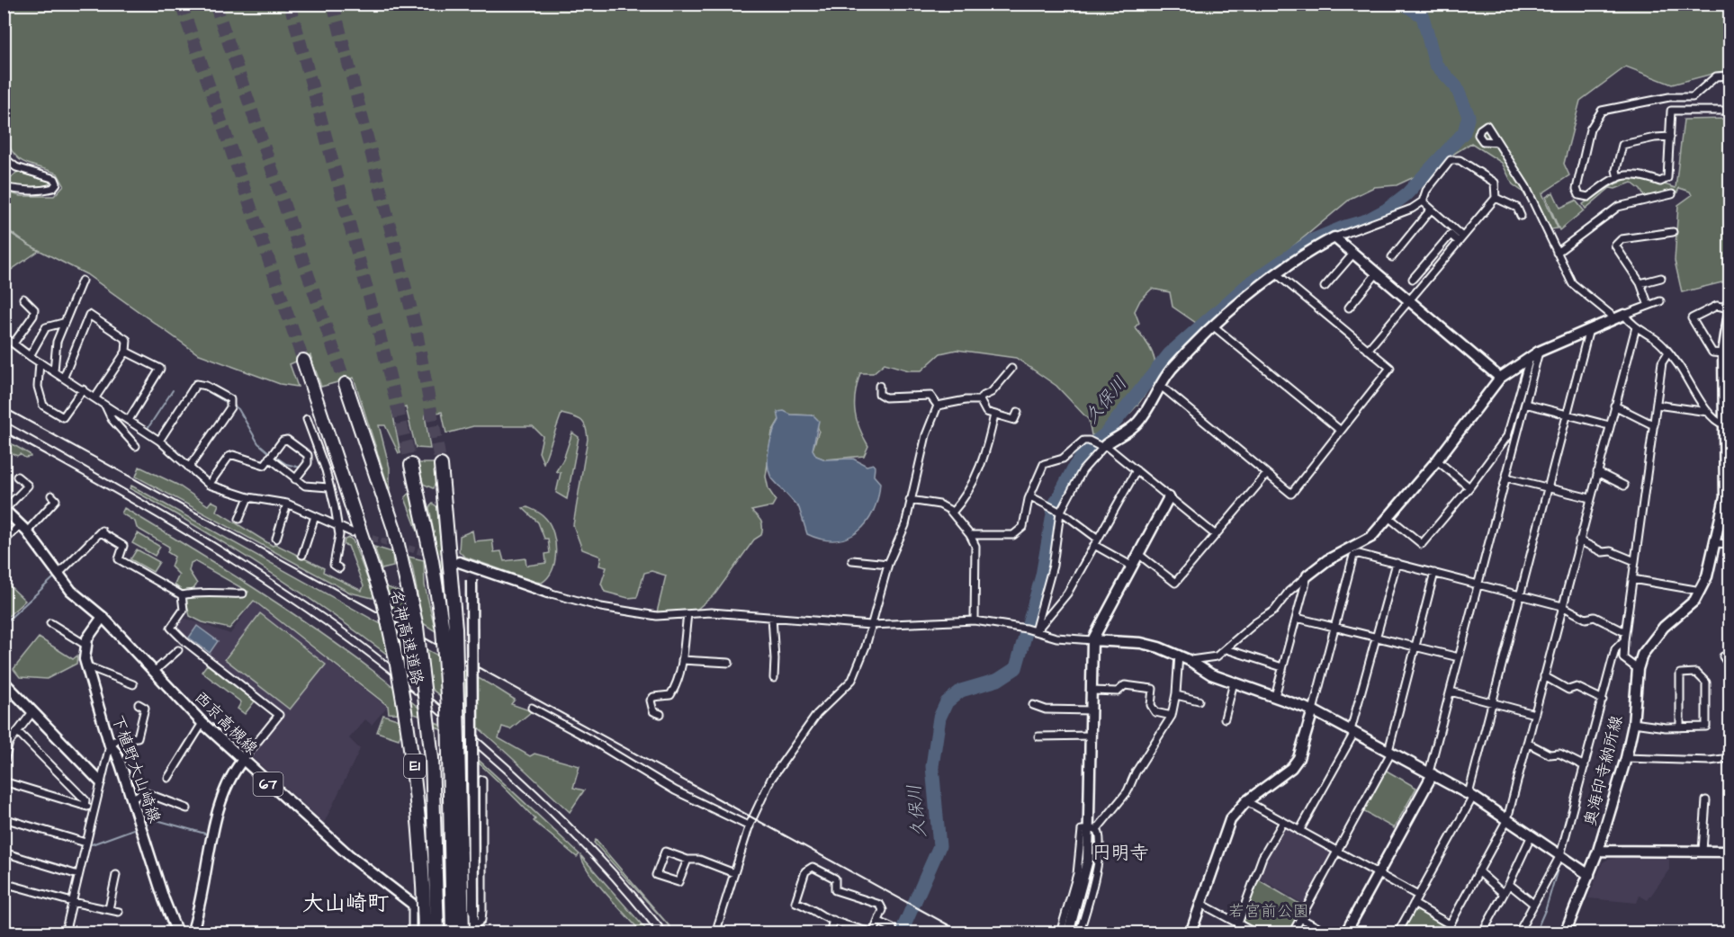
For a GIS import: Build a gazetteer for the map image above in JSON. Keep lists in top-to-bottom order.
{
  "streets": {
    "highway": ["名神高速道路", "E1"],
    "street": [
      "西京高槻線",
      "下植野大山崎線",
      "奥海印寺納所線",
      "67"
    ]
  },
  "crossings": [
    ["名神高速道路", "西京高槻線"]
  ],
  "districts": ["円明寺", "大山崎町"],
  "water": ["久保川"],
  "parks": ["若宮前公園"]
}
